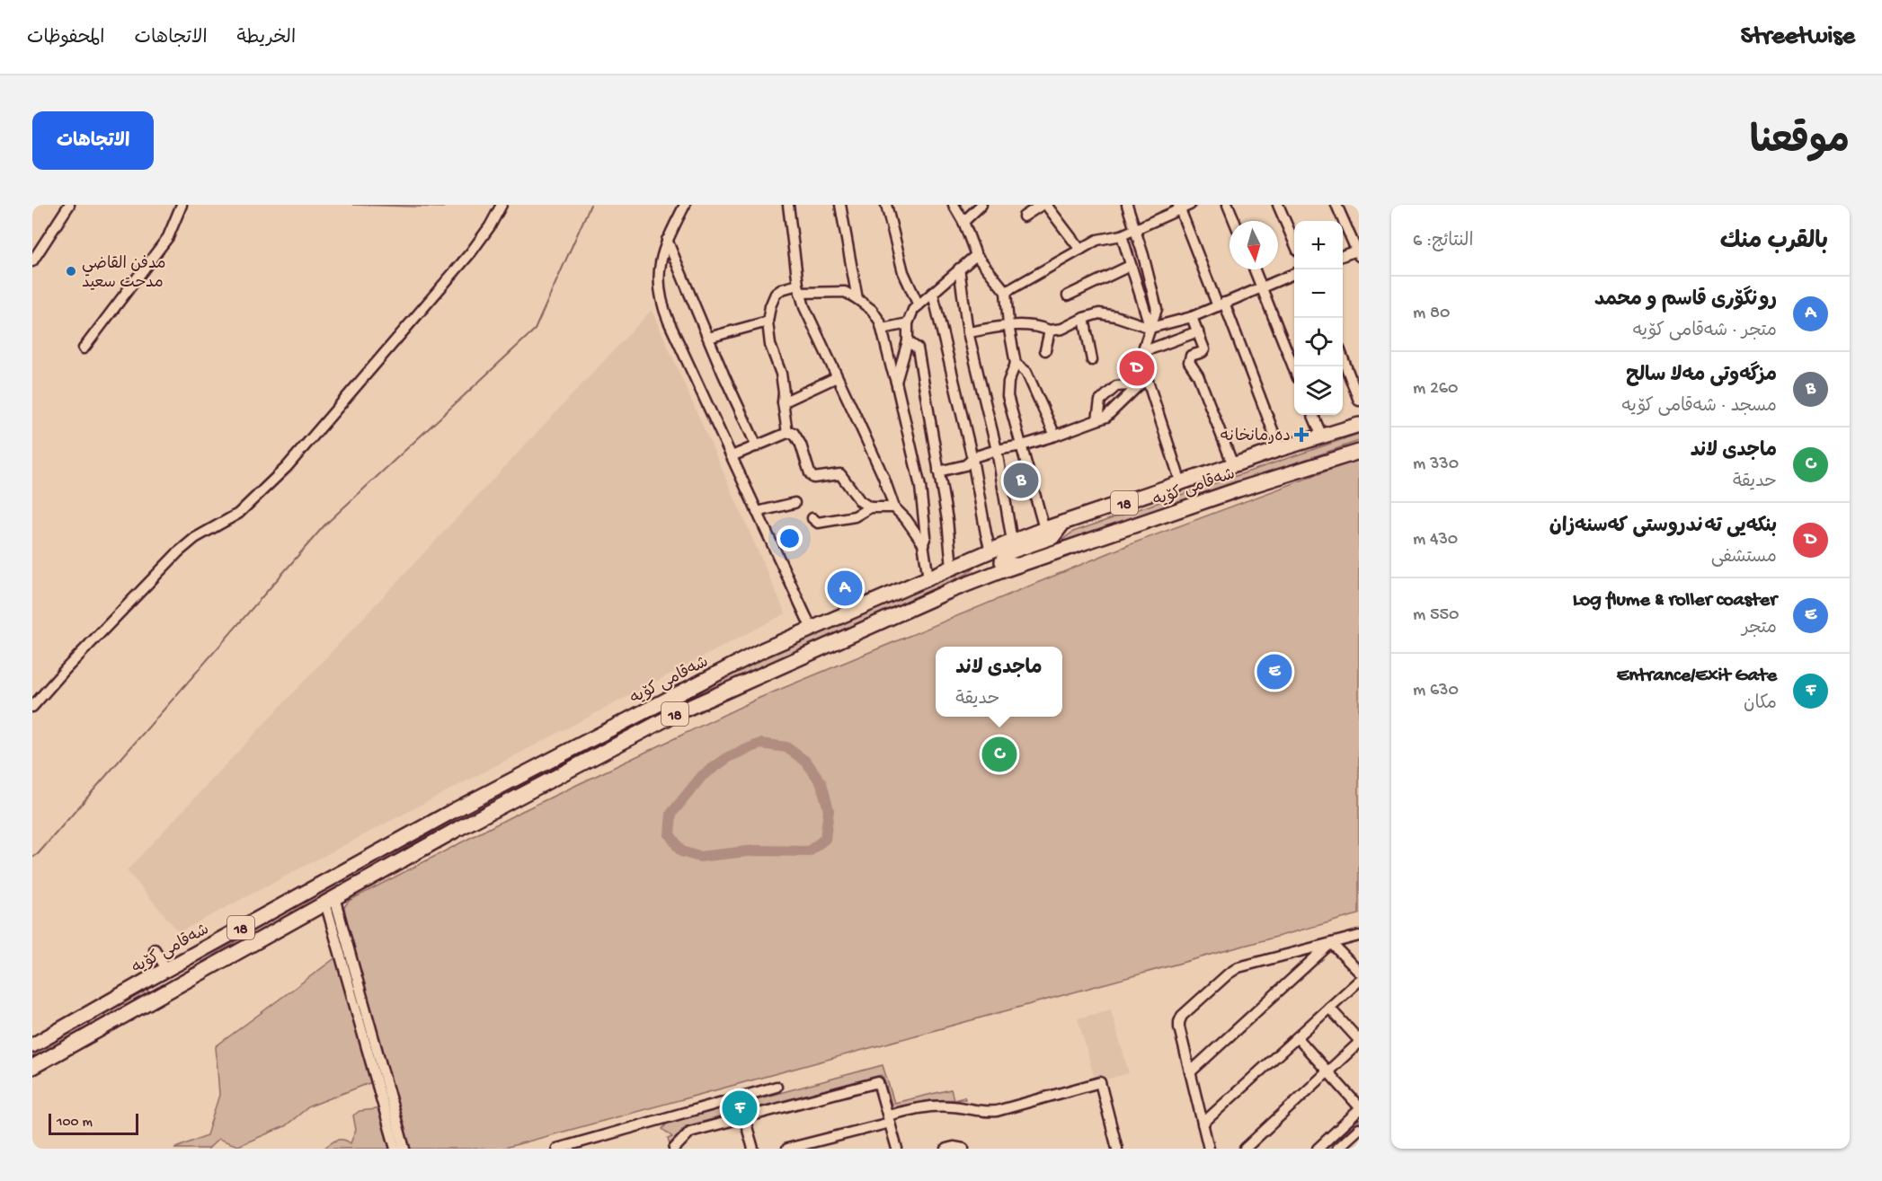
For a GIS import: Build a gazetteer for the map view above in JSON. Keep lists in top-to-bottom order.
{
  "streets": {
    "highway": ["شەقامی کۆیە", "18"]
  },
  "places": {
    "other": ["مدفن القاضي مدحت سعيد"],
    "health": ["دەرمانخانە"]
  },
  "scale_bar": "100 m",
  "north": "bottom",
  "page": {
    "header": "Streetwise",
    "nav": ["الخريطة", "الاتجاهات", "المحفوظات"],
    "title": "موقعنا",
    "buttons": "الاتجاهات",
    "heading": ["بالقرب منك", "النتائج: 6"],
    "map_buttons": ["+", "−"],
    "list": [
      {
        "mark": "A",
        "name": "رونگۆری قاسم و محمد",
        "note": "متجر · شەقامی کۆیە",
        "value": "80 m"
      },
      {
        "mark": "B",
        "name": "مزگەوتی مەلا سالح",
        "note": "مسجد · شەقامی کۆیە",
        "value": "260 m"
      },
      {
        "mark": "C",
        "name": "ماجدی لاند",
        "note": "حديقة",
        "value": "330 m"
      },
      {
        "mark": "D",
        "name": "بنکەیی تەندروستی کەسنەزان",
        "note": "مستشفى",
        "value": "430 m"
      },
      {
        "mark": "E",
        "name": "Log flume & roller coaster",
        "note": "متجر",
        "value": "550 m"
      },
      {
        "mark": "F",
        "name": "Entrance/Exit Gate",
        "note": "مكان",
        "value": "630 m"
      }
    ],
    "pins": [
      "D",
      "B",
      "A",
      "E",
      "C",
      "F"
    ],
    "popup": ["ماجدی لاند", "حديقة"],
    "scale": "100 m"
  }
}
